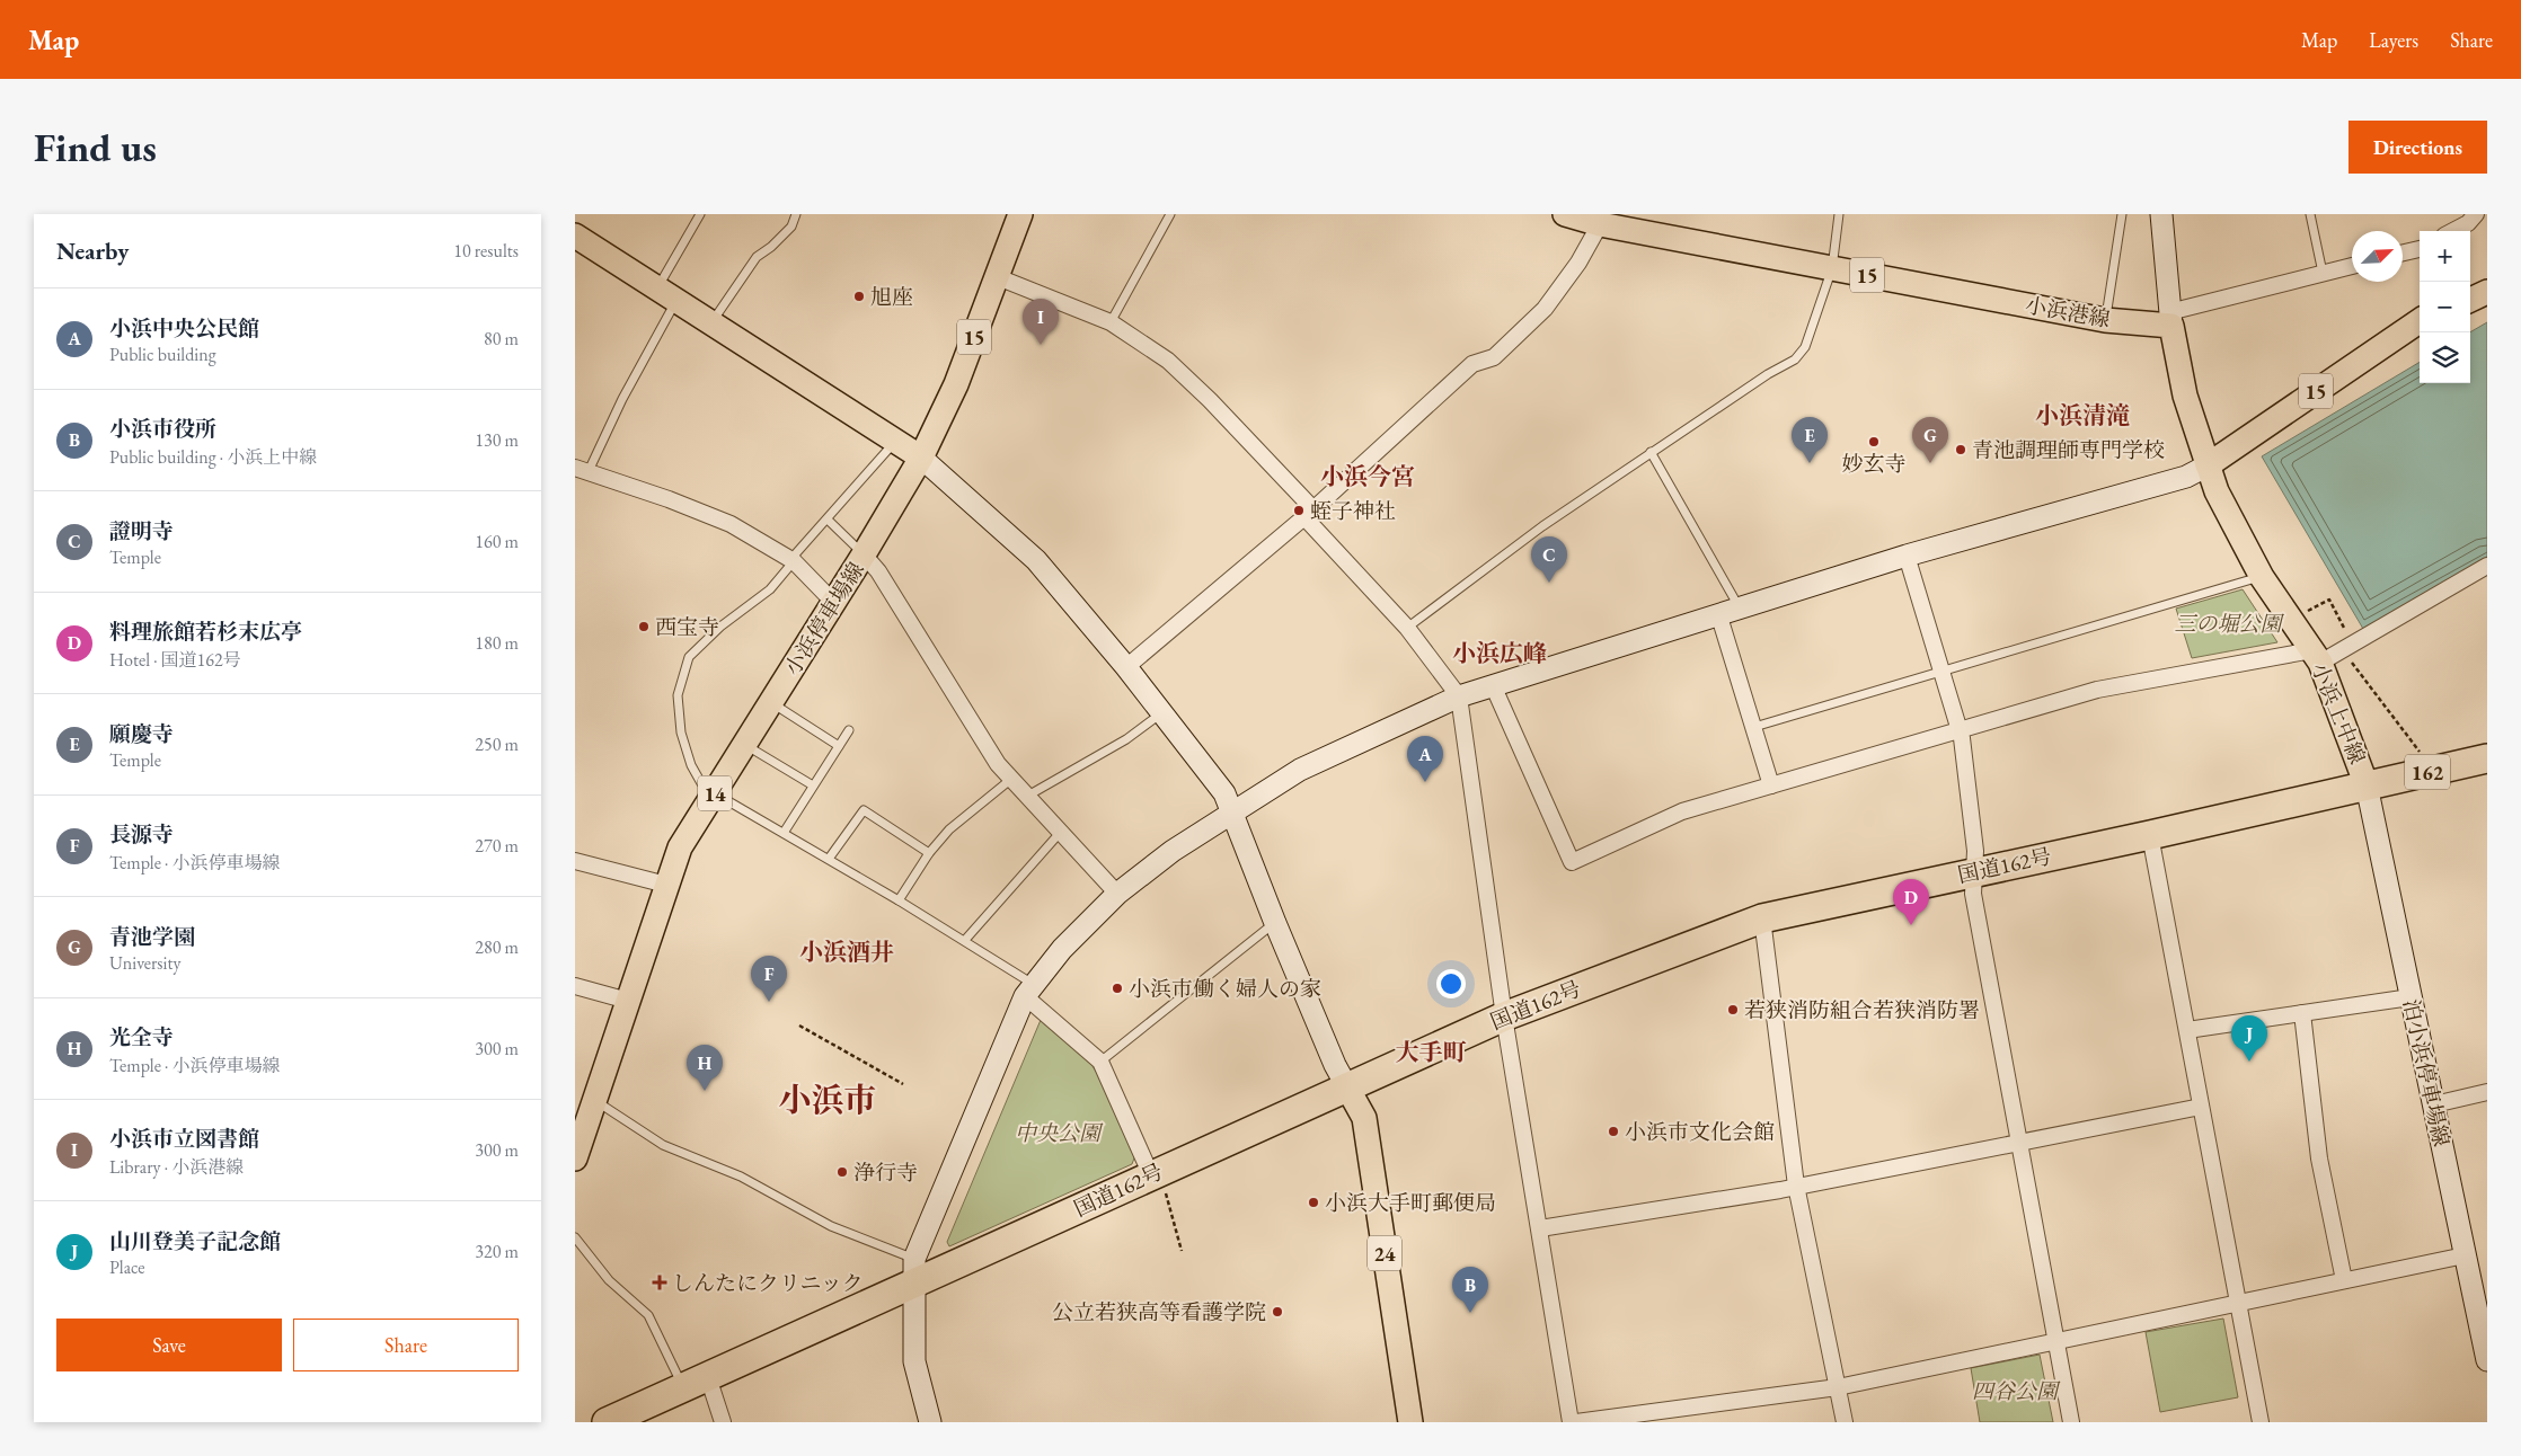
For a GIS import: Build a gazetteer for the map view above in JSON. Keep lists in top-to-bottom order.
{
  "streets": {
    "highway": ["162", "国道162号"],
    "main road": [
      "15",
      "小浜港線",
      "小浜停車場線",
      "小浜上中線",
      "14",
      "24"
    ],
    "street": ["泊小浜停車場線"]
  },
  "crossings": [
    ["15", "小浜港線"],
    ["15", "小浜停車場線"],
    ["15", "小浜上中線"],
    ["小浜上中線", "国道162号"],
    ["小浜上中線", "泊小浜停車場線"],
    ["国道162号", "泊小浜停車場線"],
    ["国道162号", "24"]
  ],
  "districts": [
    "小浜清滝",
    "小浜今宮",
    "小浜広峰",
    "小浜酒井",
    "大手町",
    "小浜市"
  ],
  "parks": ["三の堀公園", "中央公園", "四谷公園"],
  "places": {
    "other": [
      "旭座",
      "妙玄寺",
      "青池調理師専門学校",
      "蛭子神社",
      "西宝寺",
      "小浜市働く婦人の家",
      "若狭消防組合若狭消防署",
      "小浜市文化会館",
      "浄行寺",
      "小浜大手町郵便局",
      "公立若狭高等看護学院"
    ],
    "health": ["しんたにクリニック"]
  },
  "north": "top right",
  "page": {
    "header": "Map",
    "nav": ["Map", "Layers", "Share"],
    "buttons": [
      "Directions",
      ["Save", "Share"]
    ],
    "title": "Find us",
    "heading": ["Nearby", "10 results"],
    "map_buttons": ["+", "−"],
    "list": [
      {
        "mark": "A",
        "name": "小浜中央公民館",
        "note": "Public building",
        "value": "80 m"
      },
      {
        "mark": "B",
        "name": "小浜市役所",
        "note": "Public building · 小浜上中線",
        "value": "130 m"
      },
      {
        "mark": "C",
        "name": "證明寺",
        "note": "Temple",
        "value": "160 m"
      },
      {
        "mark": "D",
        "name": "料理旅館若杉末広亭",
        "note": "Hotel · 国道162号",
        "value": "180 m"
      },
      {
        "mark": "E",
        "name": "願慶寺",
        "note": "Temple",
        "value": "250 m"
      },
      {
        "mark": "F",
        "name": "長源寺",
        "note": "Temple · 小浜停車場線",
        "value": "270 m"
      },
      {
        "mark": "G",
        "name": "青池学園",
        "note": "University",
        "value": "280 m"
      },
      {
        "mark": "H",
        "name": "光全寺",
        "note": "Temple · 小浜停車場線",
        "value": "300 m"
      },
      {
        "mark": "I",
        "name": "小浜市立図書館",
        "note": "Library · 小浜港線",
        "value": "300 m"
      },
      {
        "mark": "J",
        "name": "山川登美子記念館",
        "note": "Place",
        "value": "320 m"
      }
    ],
    "pins": [
      "I",
      "E",
      "G",
      "C",
      "A",
      "D",
      "F",
      "J",
      "H",
      "B"
    ]
  }
}
